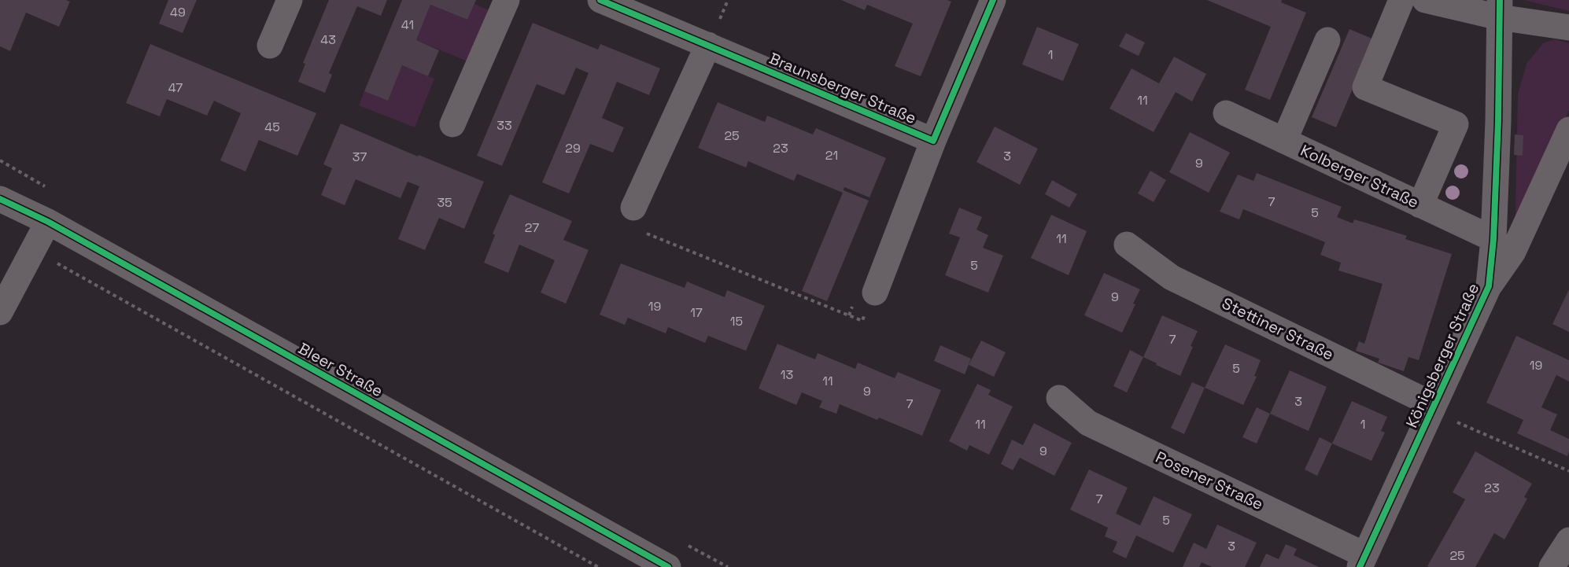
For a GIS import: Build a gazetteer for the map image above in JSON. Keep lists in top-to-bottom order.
{
  "streets": {
    "street": [
      "Braunsberger Straße",
      "Kolberger Straße",
      "Stettiner Straße",
      "Königsberger Straße",
      "Bleer Straße",
      "Posener Straße"
    ]
  },
  "crossings": [
    ["Kolberger Straße", "Königsberger Straße"],
    ["Stettiner Straße", "Königsberger Straße"],
    ["Königsberger Straße", "Posener Straße"]
  ],
  "house_numbers": [
    "49",
    "41",
    "43",
    "1",
    "47",
    "11",
    "33",
    "45",
    "25",
    "29",
    "23",
    "21",
    "3",
    "37",
    "9",
    "7",
    "35",
    "5",
    "27",
    "11",
    "5",
    "9",
    "19",
    "17",
    "15",
    "7",
    "19",
    "5",
    "13",
    "11",
    "9",
    "3",
    "7",
    "11",
    "1",
    "9",
    "23",
    "7",
    "5",
    "3",
    "25"
  ]
}
